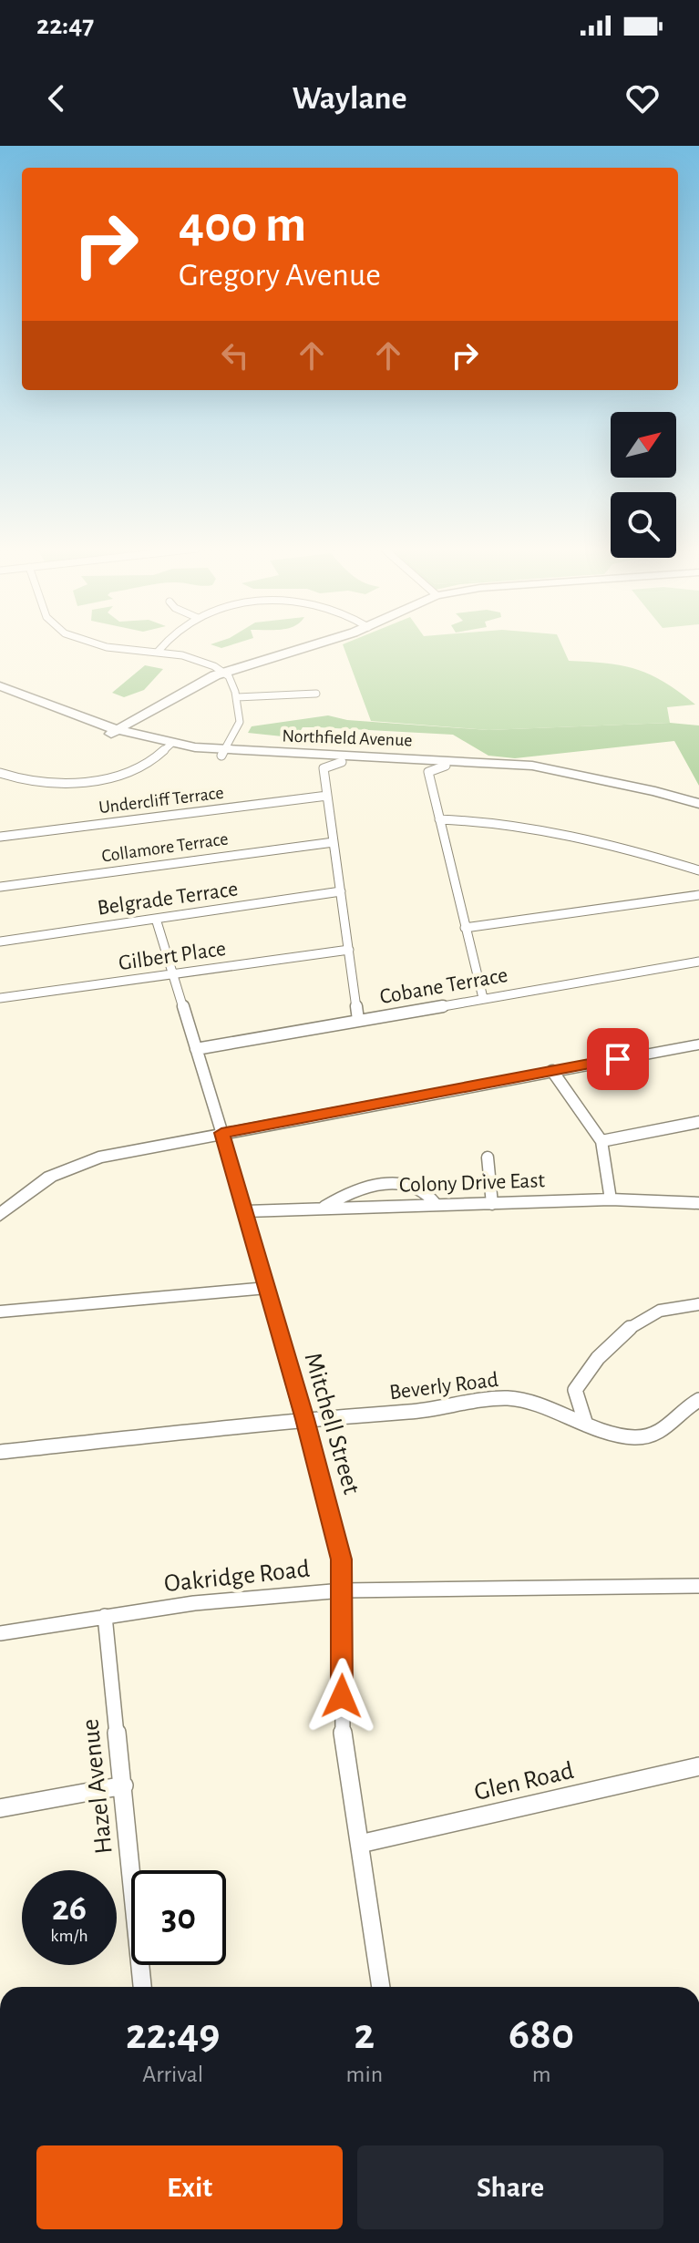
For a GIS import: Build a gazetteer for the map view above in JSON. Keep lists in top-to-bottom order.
{
  "streets": {
    "main road": ["Northfield Avenue"],
    "street": [
      "Undercliff Terrace",
      "Collamore Terrace",
      "Belgrade Terrace",
      "Gilbert Place",
      "Cobane Terrace",
      "Colony Drive East",
      "Beverly Road",
      "Mitchell Street",
      "Oakridge Road",
      "Glen Road",
      "Hazel Avenue"
    ]
  },
  "crossings": [
    ["Belgrade Terrace", "Mitchell Street"],
    ["Gilbert Place", "Mitchell Street"],
    ["Cobane Terrace", "Mitchell Street"],
    ["Colony Drive East", "Mitchell Street"],
    ["Beverly Road", "Mitchell Street"],
    ["Mitchell Street", "Oakridge Road"],
    ["Mitchell Street", "Glen Road"],
    ["Oakridge Road", "Hazel Avenue"]
  ],
  "north": "top right",
  "page": {
    "status": "22:47",
    "header": "Waylane",
    "turn": ["400 m", "Gregory Avenue"],
    "speed": "26 km/h",
    "limit": "30",
    "eta": [
      "22:49",
      "Arrival",
      "2",
      "min",
      "680",
      "m"
    ],
    "buttons": ["Exit", "Share"]
  }
}
